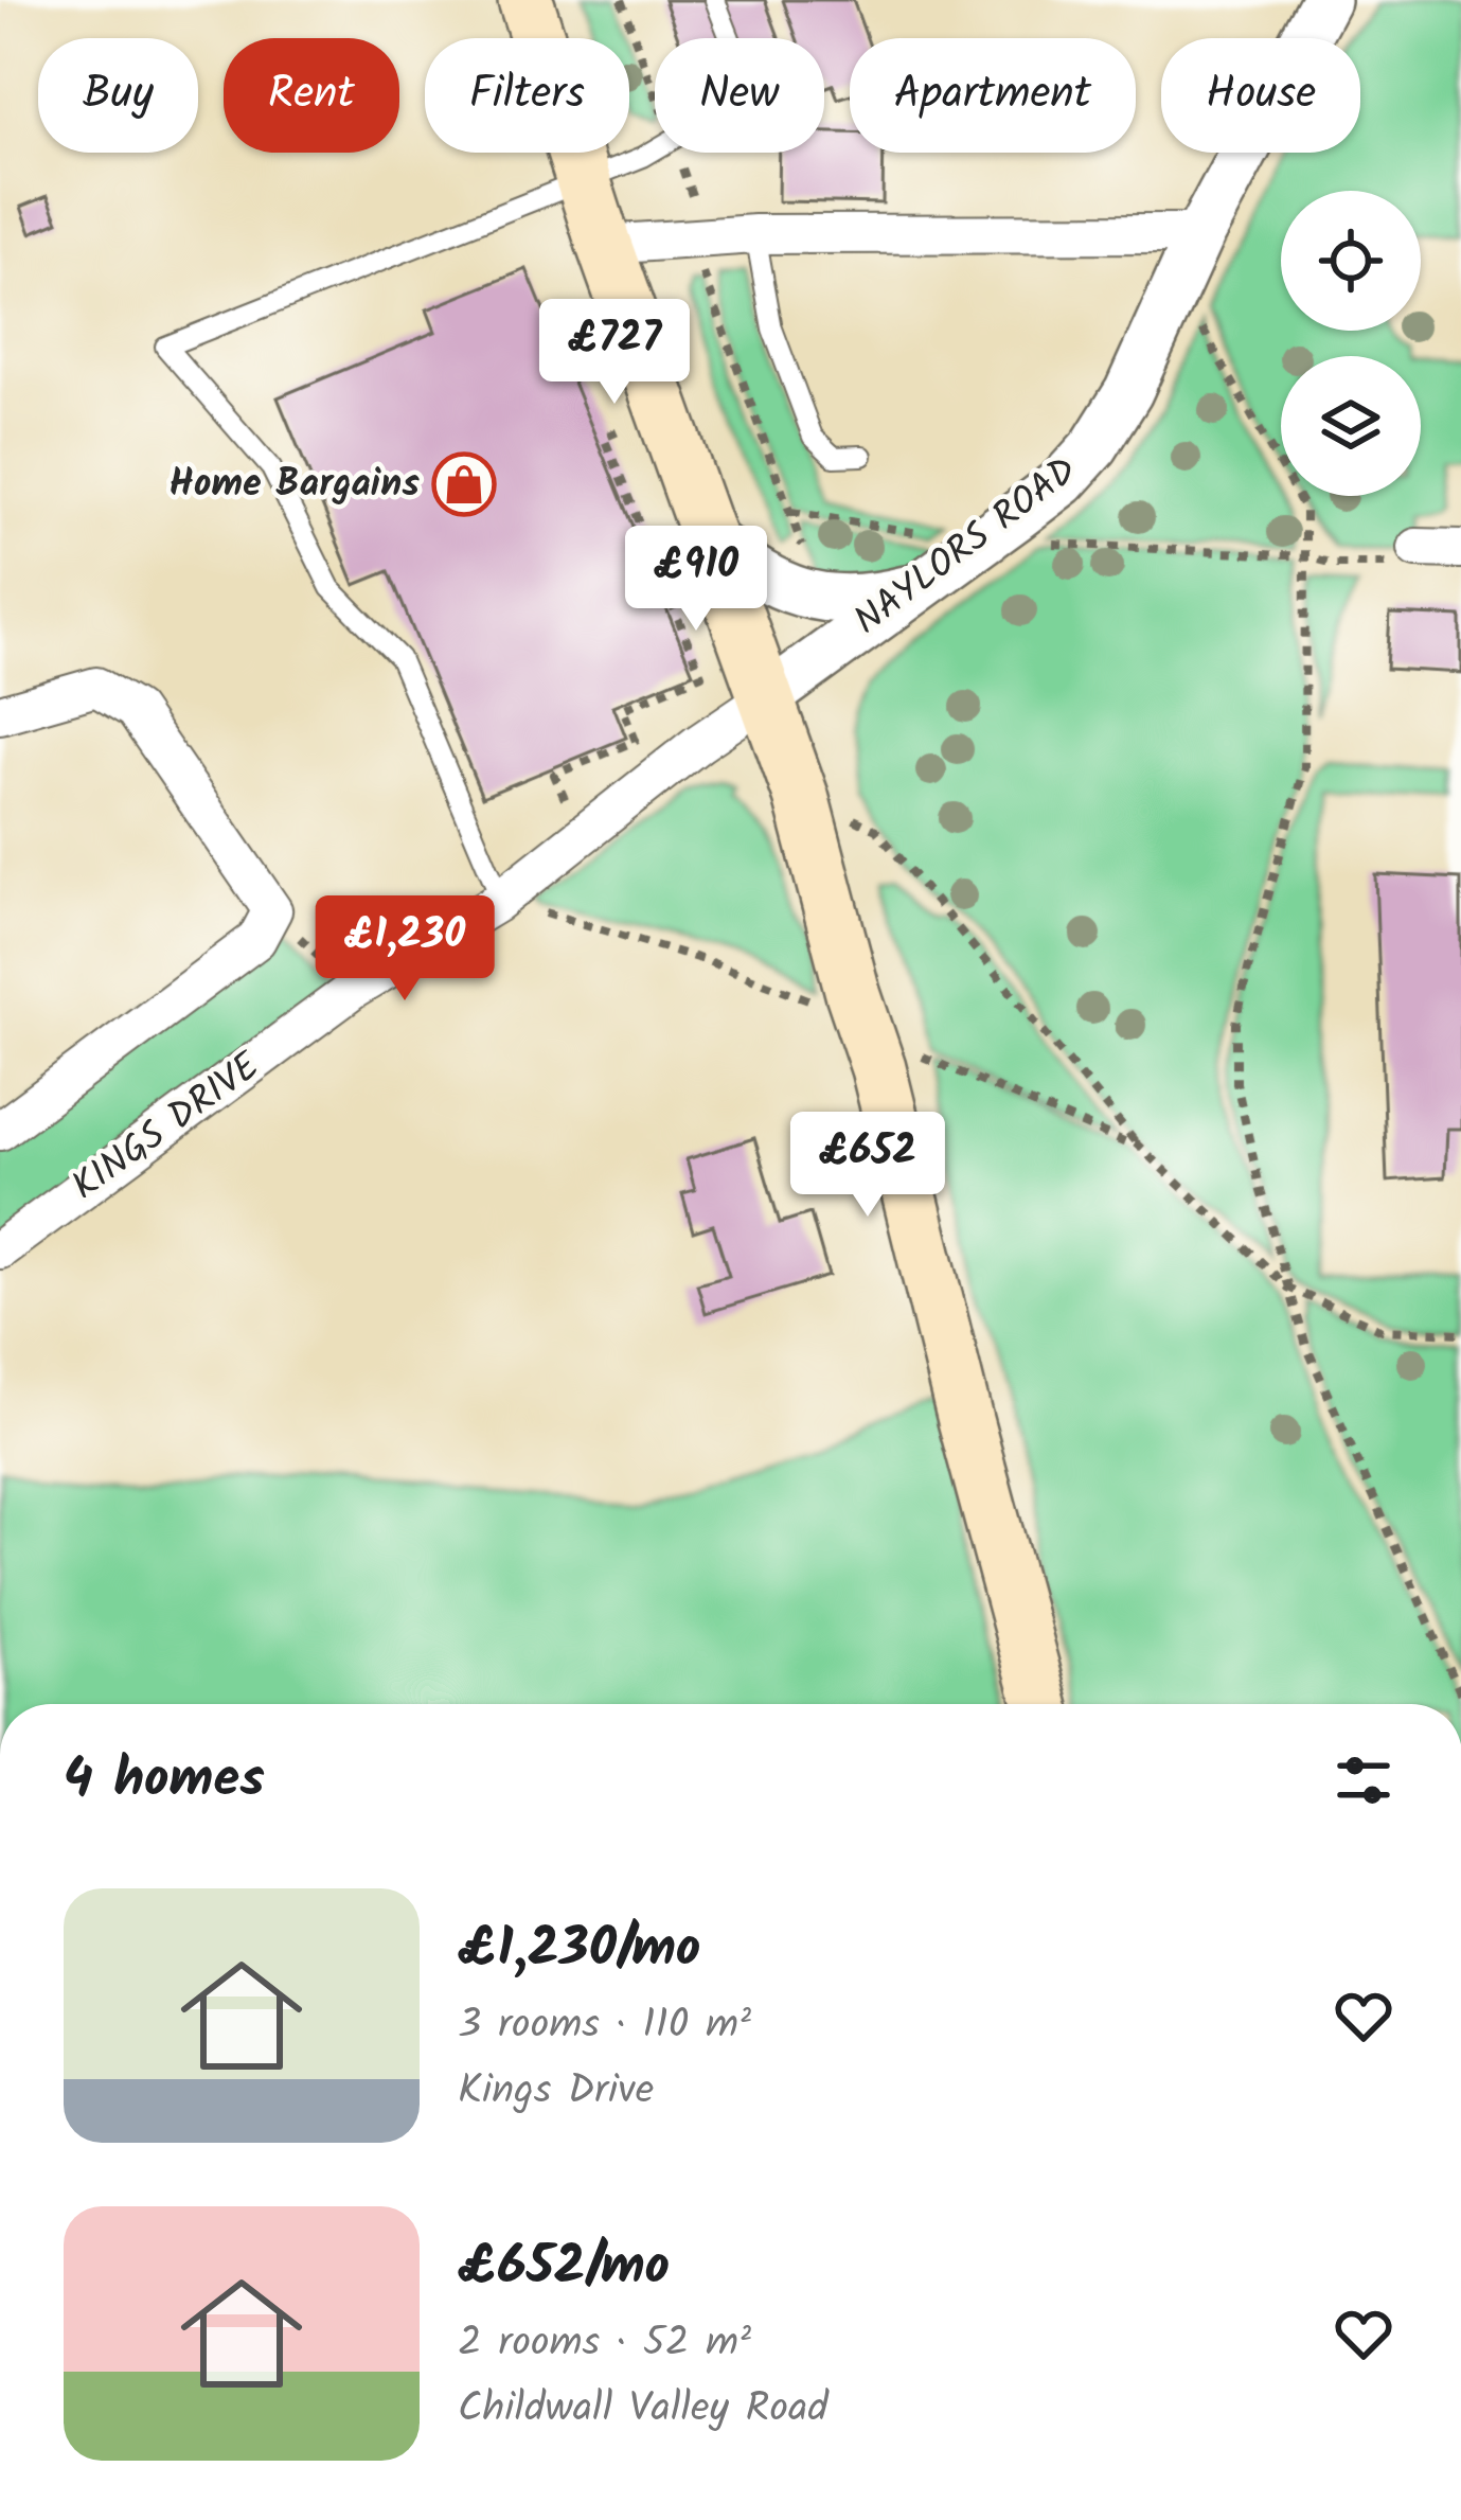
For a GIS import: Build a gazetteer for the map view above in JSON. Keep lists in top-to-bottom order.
{
  "streets": {
    "street": ["NAYLORS ROAD", "KINGS DRIVE"]
  },
  "crossings": [
    ["NAYLORS ROAD", "KINGS DRIVE"]
  ],
  "places": {
    "shop": ["Home Bargains"]
  },
  "page": {
    "chip": [
      "Buy",
      "Rent",
      "Filters",
      "New",
      "Apartment",
      "House"
    ],
    "price": [
      "£727",
      "£910",
      "£1,230",
      "£652"
    ],
    "heading": "4 homes",
    "list": [
      {
        "name": "£1,230/mo",
        "note": "3 rooms · 110 m² · Kings Drive"
      },
      {
        "name": "£652/mo",
        "note": "2 rooms · 52 m² · Childwall Valley Road"
      }
    ]
  }
}
